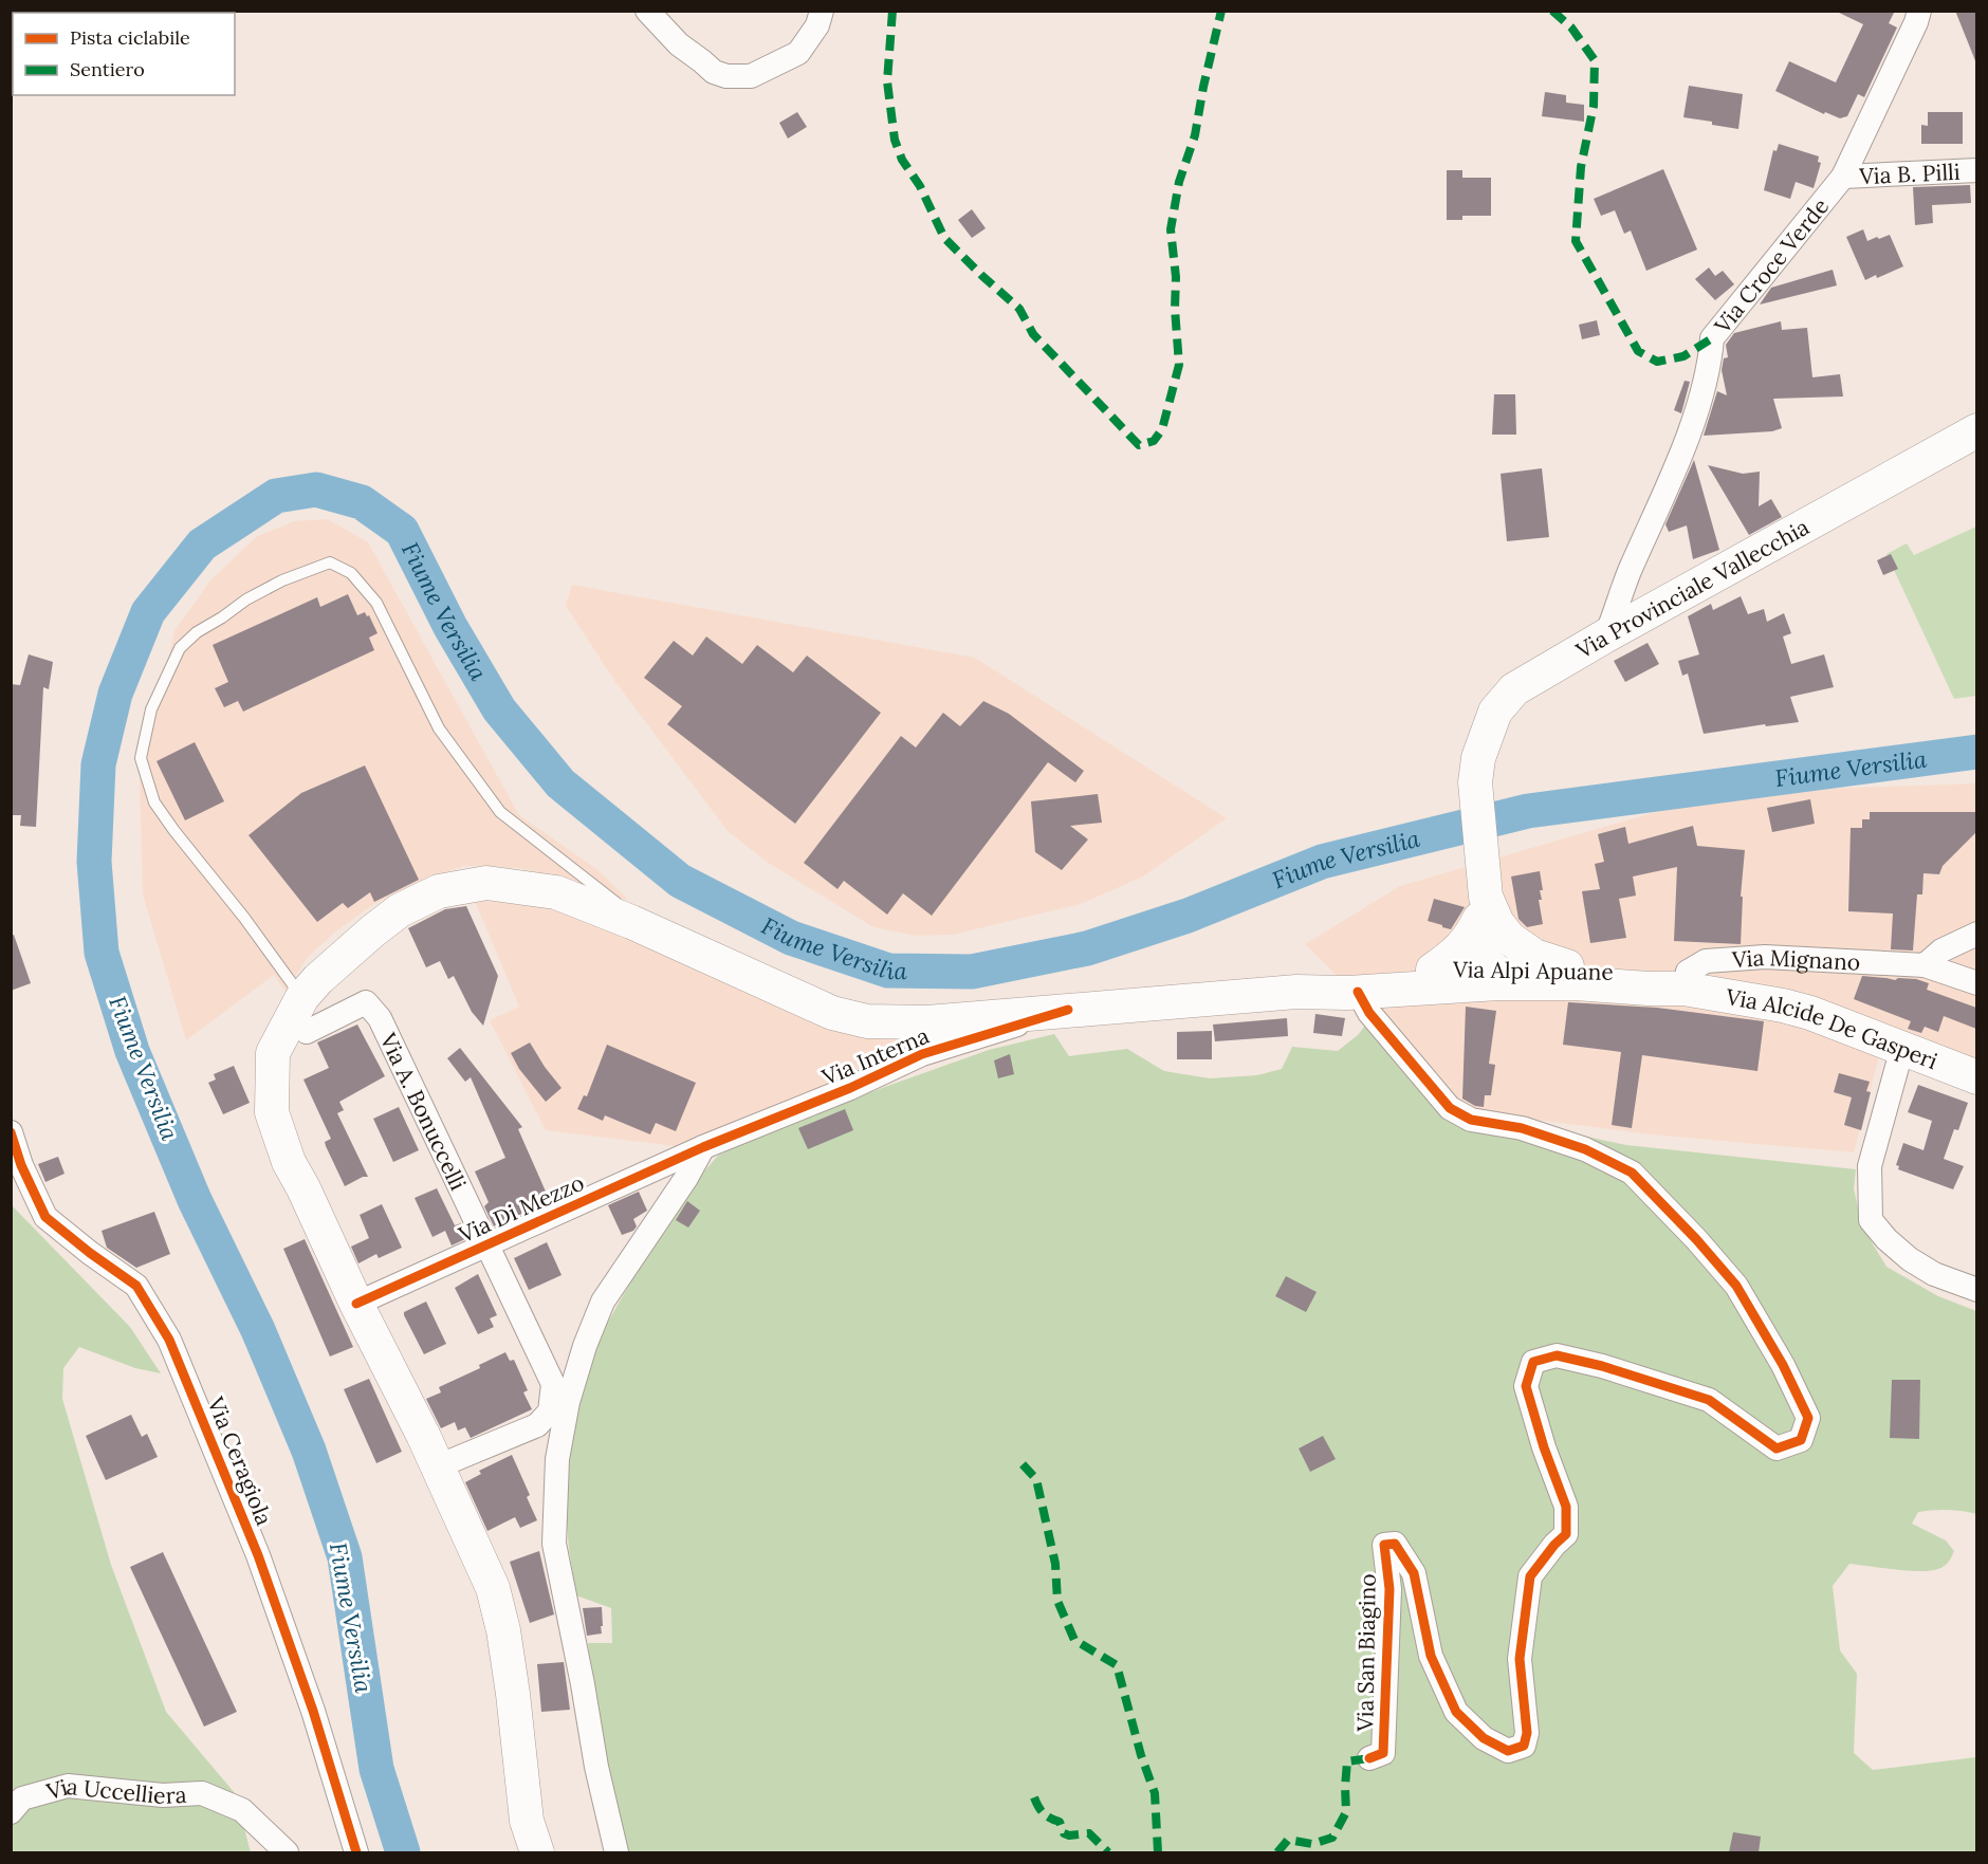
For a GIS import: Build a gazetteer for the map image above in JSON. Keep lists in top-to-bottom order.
{
  "streets": {
    "main road": ["Via Provinciale Vallecchia", "Via Alpi Apuane", "Via Alcide De Gasperi"],
    "street": [
      "Via B. Pilli",
      "Via Croce Verde",
      "Via Mignano",
      "Via Interna",
      "Via A. Bonuccelli",
      "Via Di Mezzo",
      "Via Ceragiola",
      "Via San Biagino",
      "Via Uccelliera"
    ]
  },
  "crossings": [
    ["Via B. Pilli", "Via Croce Verde"],
    ["Via Croce Verde", "Via Provinciale Vallecchia"],
    ["Via Mignano", "Via Alpi Apuane"],
    ["Via Mignano", "Via Alcide De Gasperi"],
    ["Via Alpi Apuane", "Via Alcide De Gasperi"],
    ["Via Interna", "Via Di Mezzo"],
    ["Via A. Bonuccelli", "Via Di Mezzo"]
  ],
  "water": ["Fiume Versilia"],
  "legend": ["Pista ciclabile", "Sentiero"]
}
